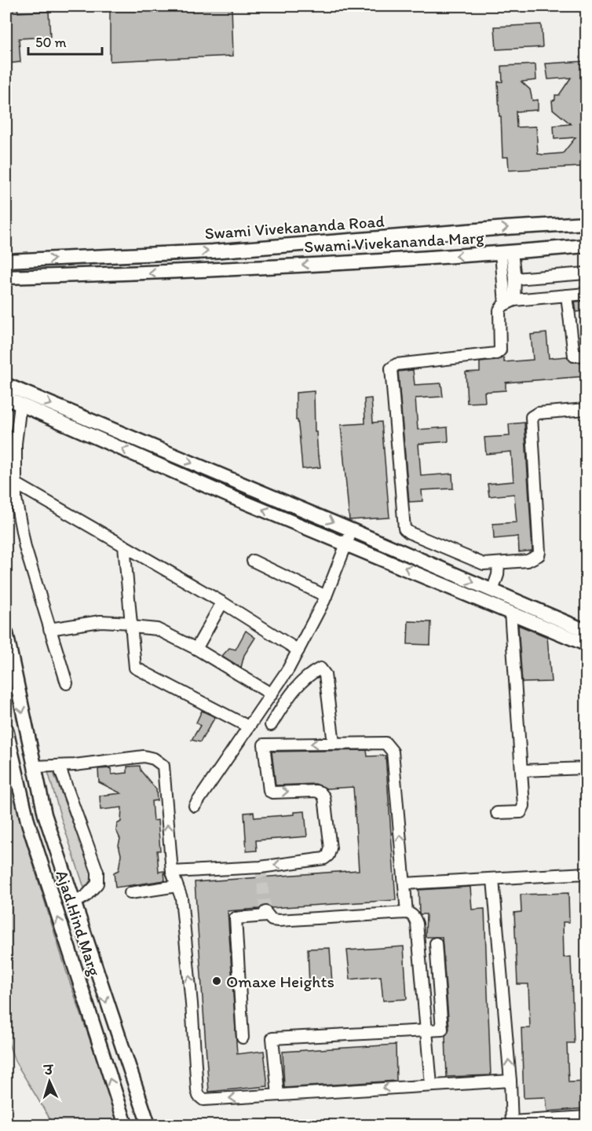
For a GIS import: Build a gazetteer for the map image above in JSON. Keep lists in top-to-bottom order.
{
  "streets": {
    "street": ["Swami Vivekananda Road", "Swami Vivekananda Marg", "Ajad Hind Marg"]
  },
  "one_way": ["Swami Vivekananda Road", "Swami Vivekananda Marg"],
  "places": ["Omaxe Heights"],
  "scale_bar": "50 m",
  "north": "top"
}
